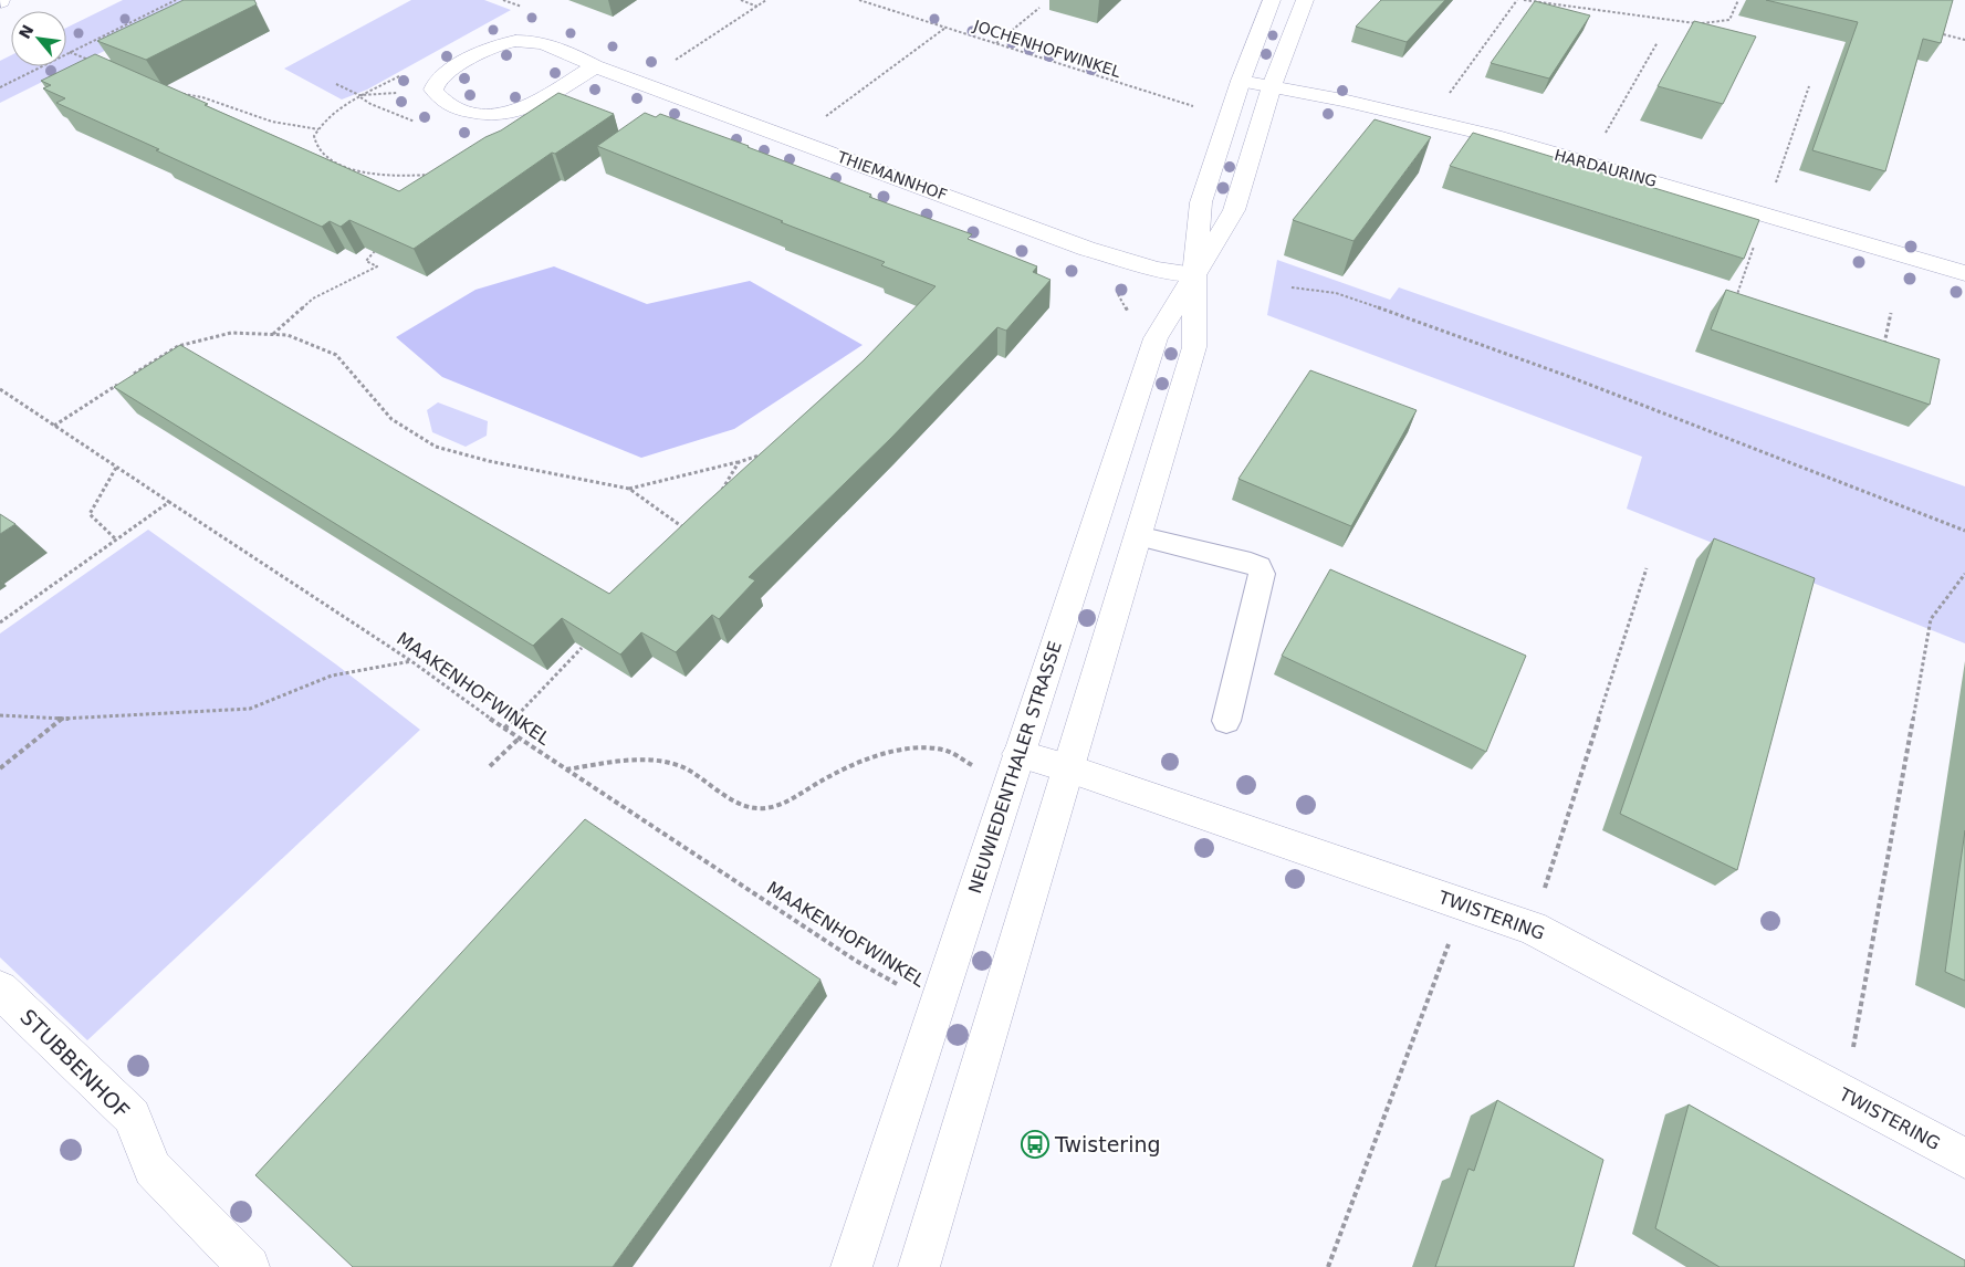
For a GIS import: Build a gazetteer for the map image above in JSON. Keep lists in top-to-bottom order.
{
  "streets": {
    "street": [
      "HARDAURING",
      "THIEMANNHOF",
      "NEUWIEDENTHALER STRASSE",
      "TWISTERING",
      "STUBBENHOF"
    ],
    "path": ["JOCHENHOFWINKEL", "MAAKENHOFWINKEL"]
  },
  "crossings": [
    ["JOCHENHOFWINKEL", "NEUWIEDENTHALER STRASSE"],
    ["HARDAURING", "NEUWIEDENTHALER STRASSE"],
    ["THIEMANNHOF", "NEUWIEDENTHALER STRASSE"],
    ["MAAKENHOFWINKEL", "NEUWIEDENTHALER STRASSE"],
    ["NEUWIEDENTHALER STRASSE", "TWISTERING"]
  ],
  "places": {
    "bus stop": ["Twistering"]
  },
  "north": "top left"
}
